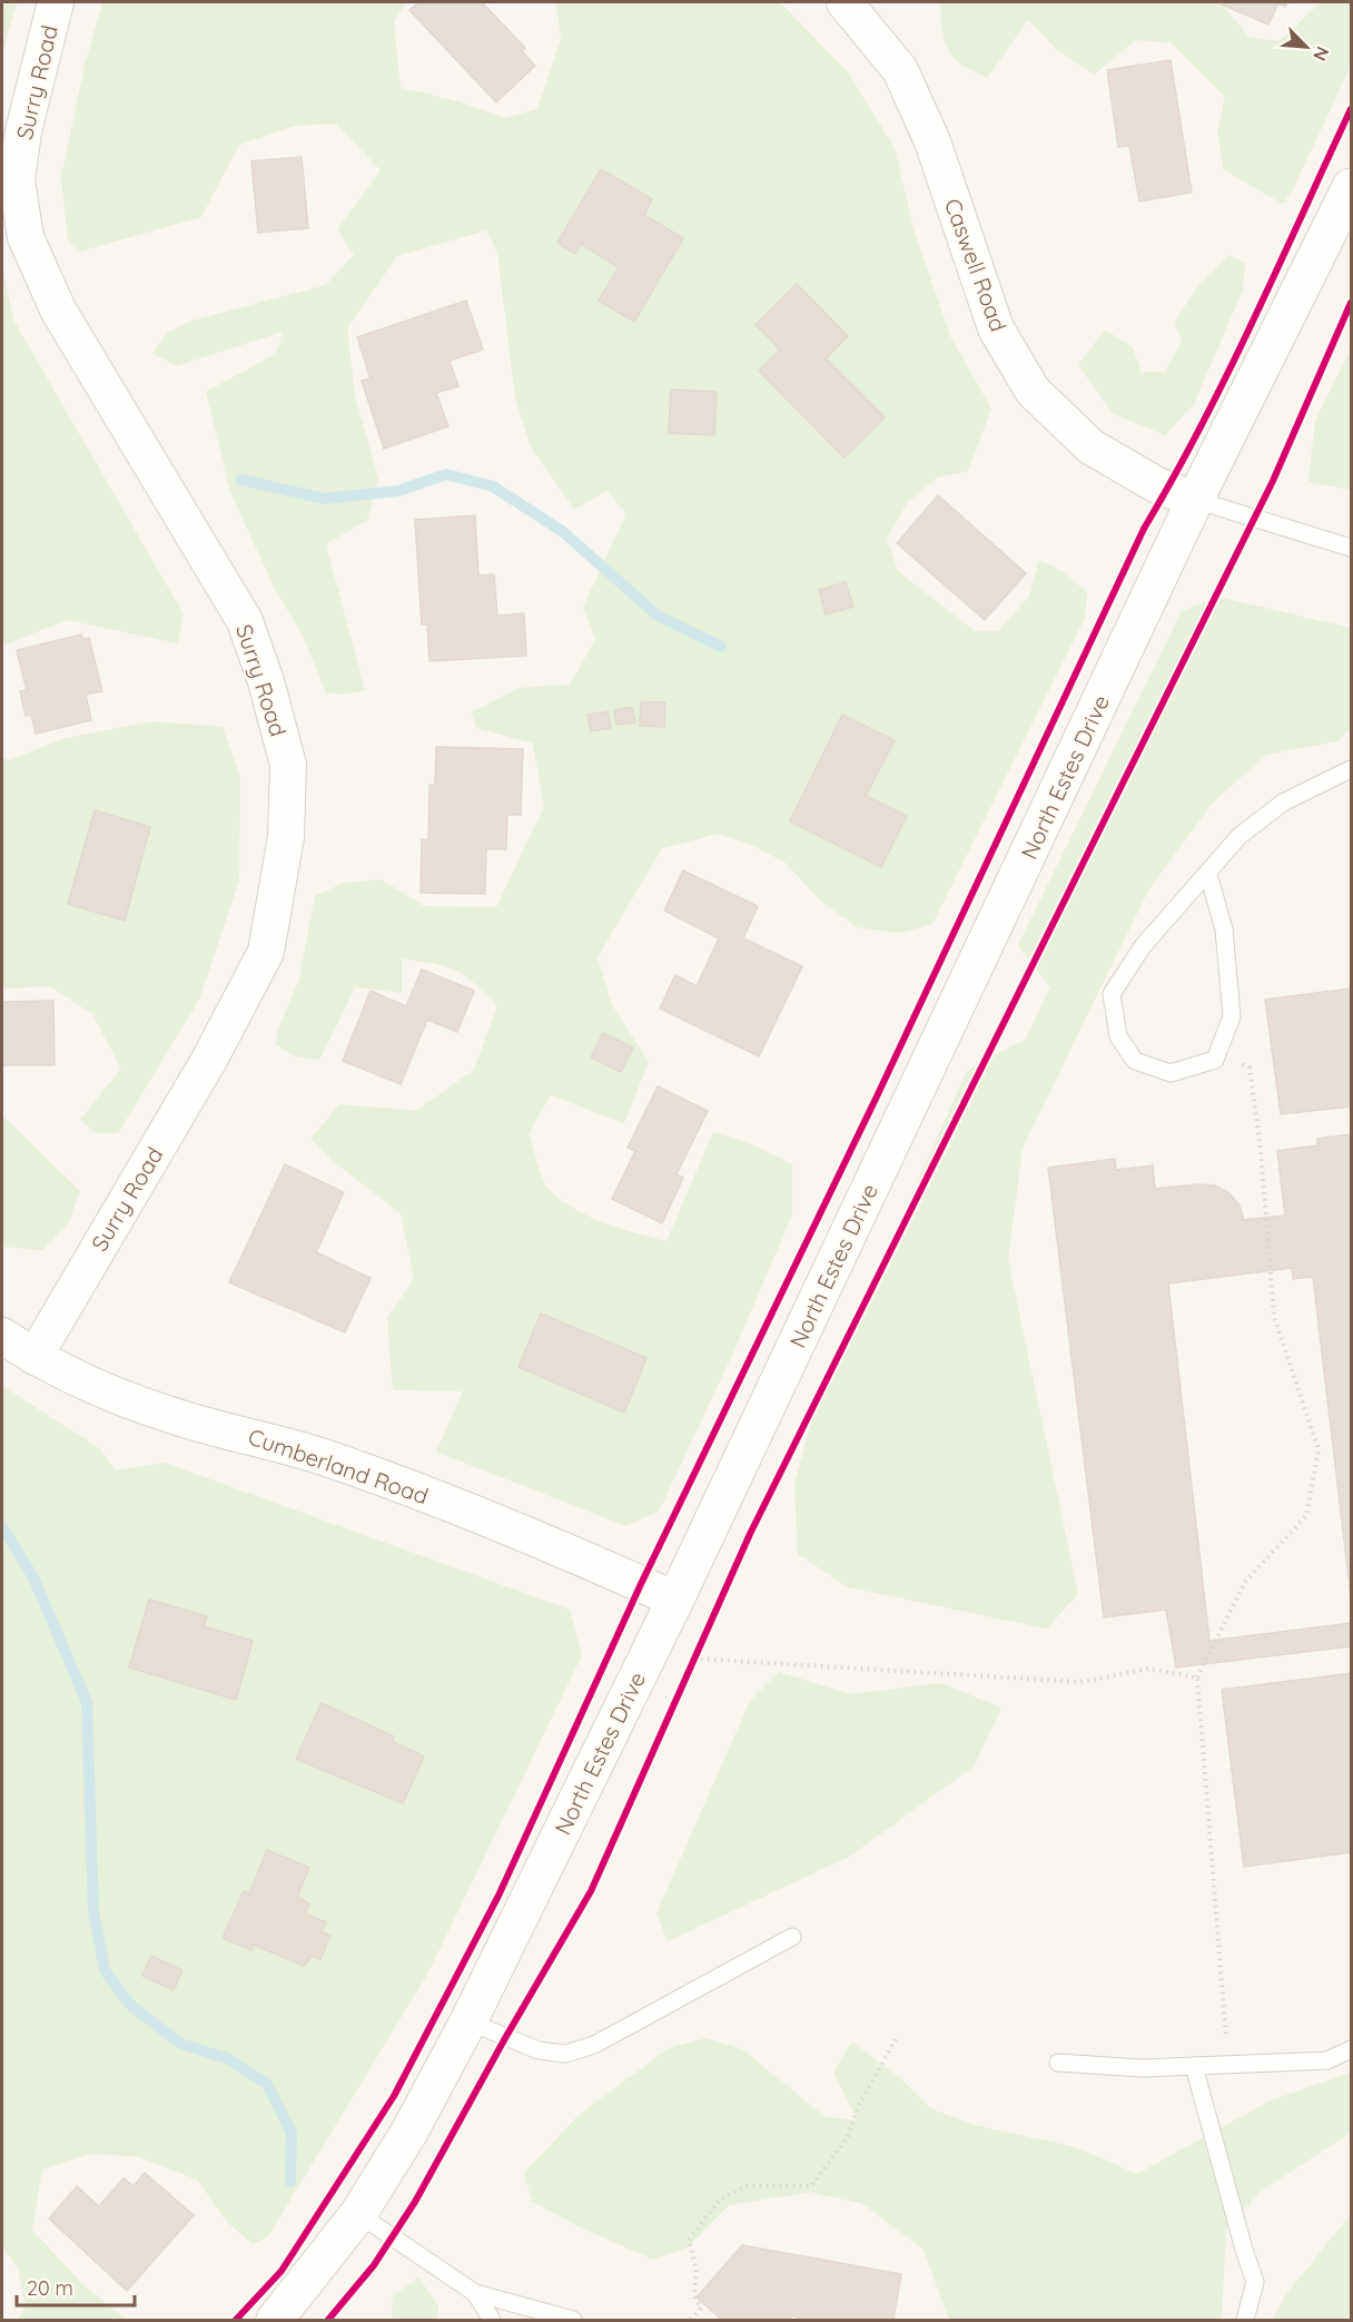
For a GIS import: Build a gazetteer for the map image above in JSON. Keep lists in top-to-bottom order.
{
  "streets": {
    "main road": ["North Estes Drive"],
    "street": ["Surry Road", "Caswell Road", "Cumberland Road"]
  },
  "crossings": [
    ["Surry Road", "Cumberland Road"],
    ["Caswell Road", "North Estes Drive"],
    ["North Estes Drive", "Cumberland Road"]
  ],
  "scale_bar": "20 m",
  "north": "bottom right"
}
